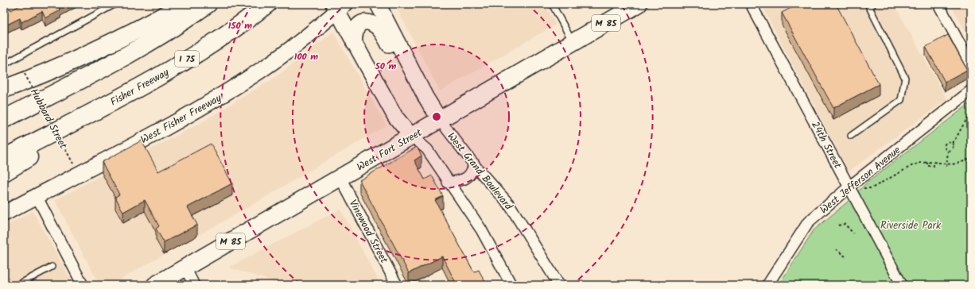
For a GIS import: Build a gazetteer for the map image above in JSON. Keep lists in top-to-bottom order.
{
  "streets": {
    "highway": ["I 75", "Fisher Freeway"],
    "main road": ["M 85", "West Fort Street"],
    "street": [
      "West Fisher Freeway",
      "24th Street",
      "West Grand Boulevard",
      "West Jefferson Avenue",
      "Vinewood Street"
    ],
    "path": ["Hubbard Street"]
  },
  "crossings": [
    ["24th Street", "West Jefferson Avenue"],
    ["West Fort Street", "West Grand Boulevard"],
    ["West Fort Street", "Vinewood Street"]
  ],
  "parks": ["Riverside Park"],
  "rings": ["150 m", "100 m", "50 m"]
}
